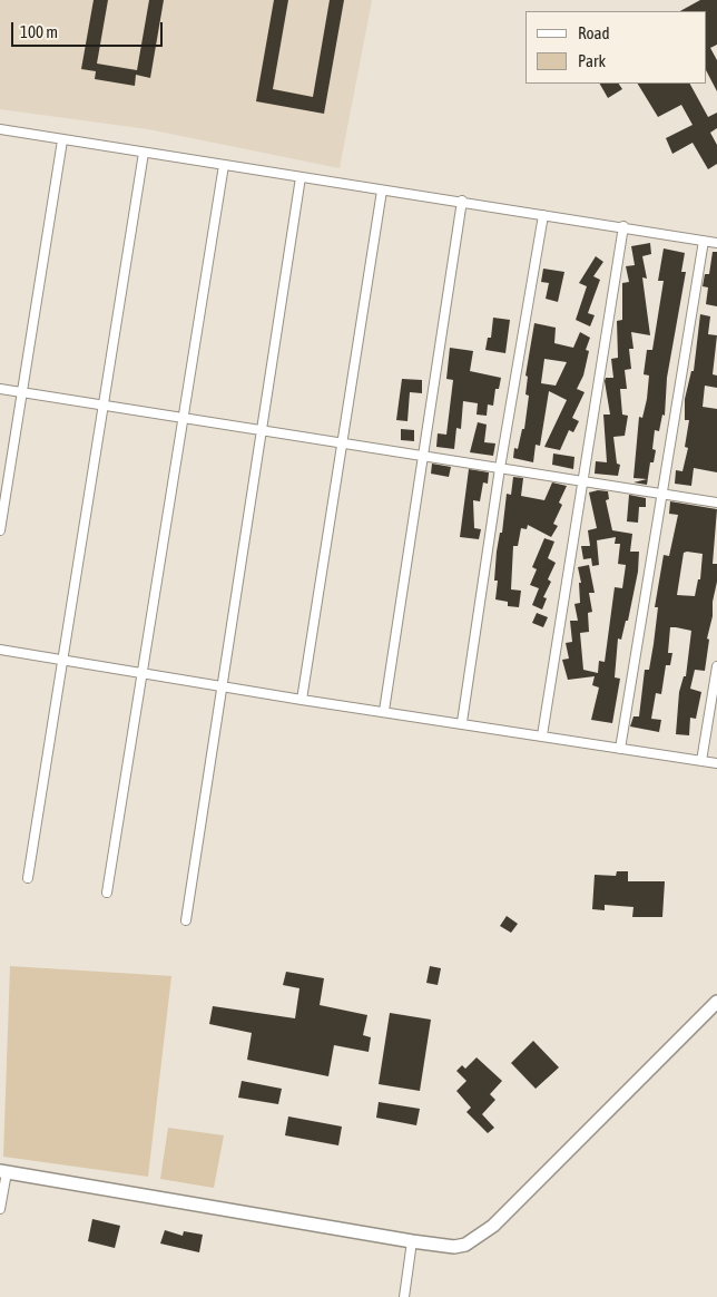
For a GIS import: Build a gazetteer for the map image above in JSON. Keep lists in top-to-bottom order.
{
  "legend": ["Road", "Park"],
  "scale_bar": "100 m"
}
